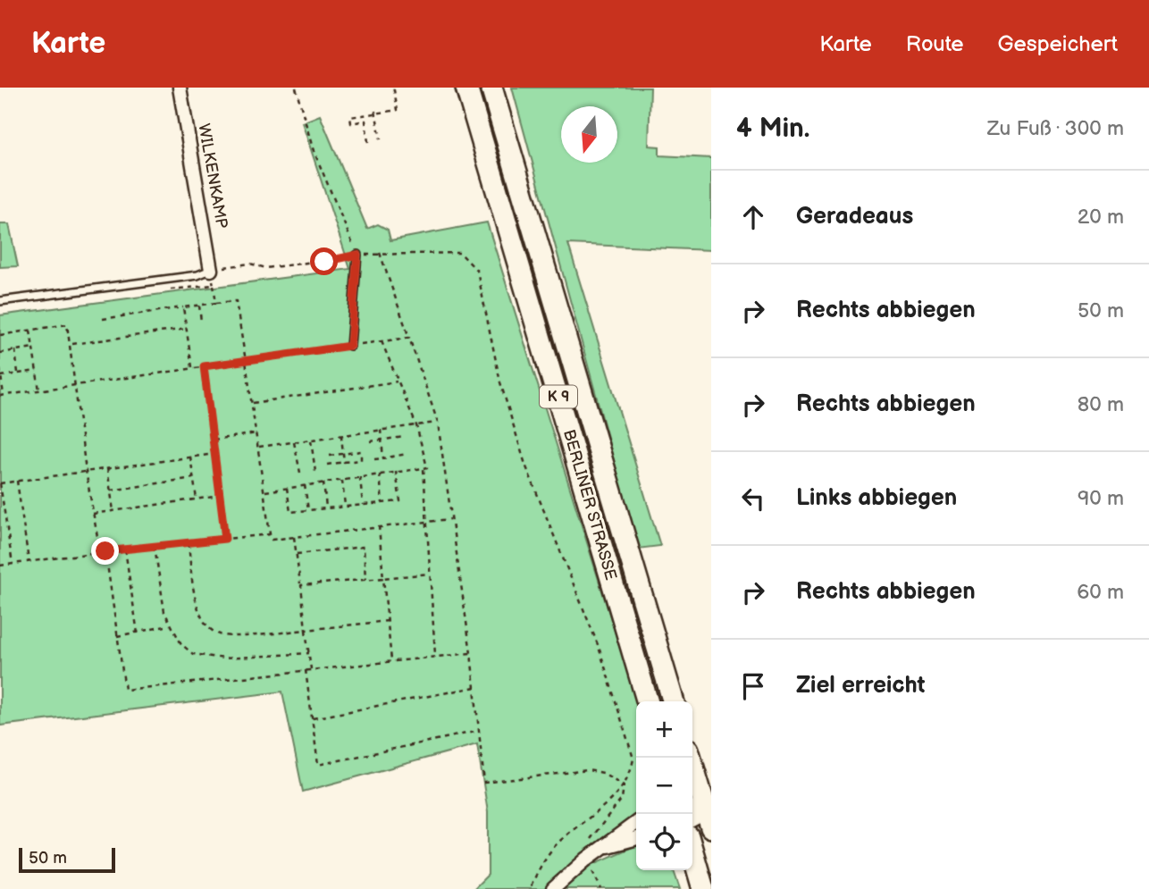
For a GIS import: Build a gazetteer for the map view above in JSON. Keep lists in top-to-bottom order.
{
  "streets": {
    "main road": ["K 9", "BERLINER STRASSE"],
    "street": ["WILKENKAMP"]
  },
  "scale_bar": "50 m",
  "north": "bottom",
  "page": {
    "header": "Karte",
    "nav": ["Karte", "Route", "Gespeichert"],
    "heading": ["4 Min.", "Zu Fuß · 300 m"],
    "list": [
      ["Geradeaus", "20 m"],
      ["Rechts abbiegen", "50 m"],
      ["Rechts abbiegen", "80 m"],
      ["Links abbiegen", "90 m"],
      ["Rechts abbiegen", "60 m"],
      "Ziel erreicht"
    ],
    "map_buttons": ["+", "−"],
    "scale": "50 m"
  }
}
